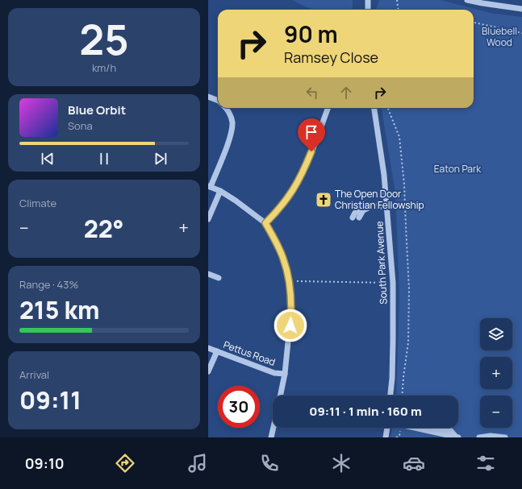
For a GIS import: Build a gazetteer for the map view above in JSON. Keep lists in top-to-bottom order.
{
  "streets": {
    "street": ["South Park Avenue", "Pettus Road"]
  },
  "parks": ["Bluebell Wood", "Eaton Park"],
  "places": {
    "church": ["The Open Door Christian Fellowship"]
  },
  "page": {
    "tile": [
      ["25", "km/h"],
      "Climate",
      ["Range · 43%", "215 km"],
      ["Arrival", "09:11"]
    ],
    "turn": ["90 m", "Ramsey Close"],
    "song": ["Blue Orbit", "Sona"],
    "heat": ["−", "22°", "+"],
    "map_buttons": ["+", "−"],
    "limit": "30",
    "trip": "09:11 · 1 min · 160 m",
    "tabs": "09:10"
  }
}
